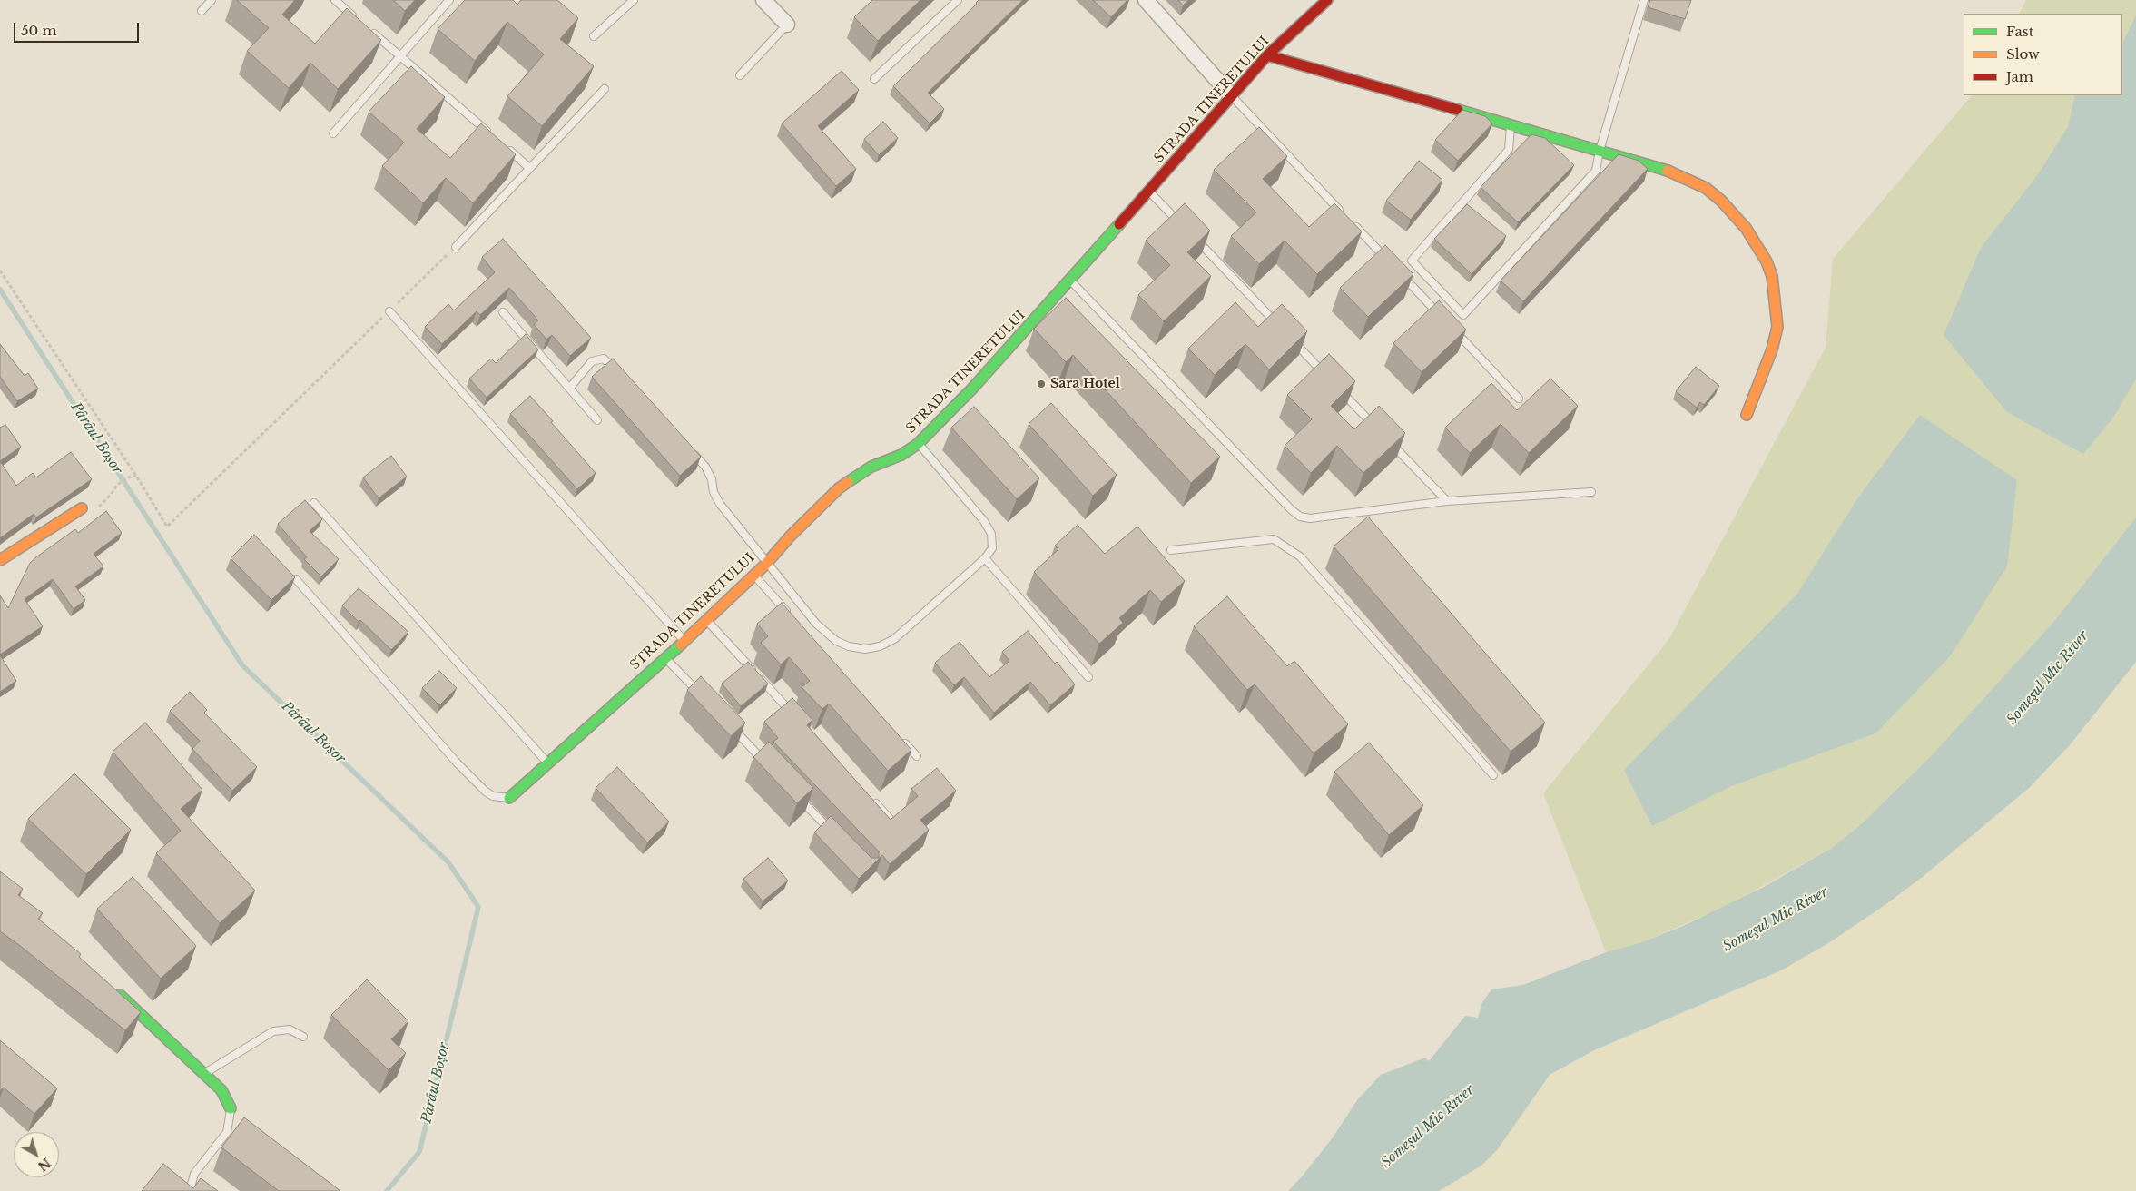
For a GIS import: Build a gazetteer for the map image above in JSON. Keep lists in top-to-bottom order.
{
  "streets": {
    "street": ["STRADA TINERETULUI"]
  },
  "water": ["Pârâul Boșor", "Someşul Mic River"],
  "places": ["Sara Hotel"],
  "legend": ["Fast", "Slow", "Jam"],
  "scale_bar": "50 m",
  "north": "bottom right"
}
